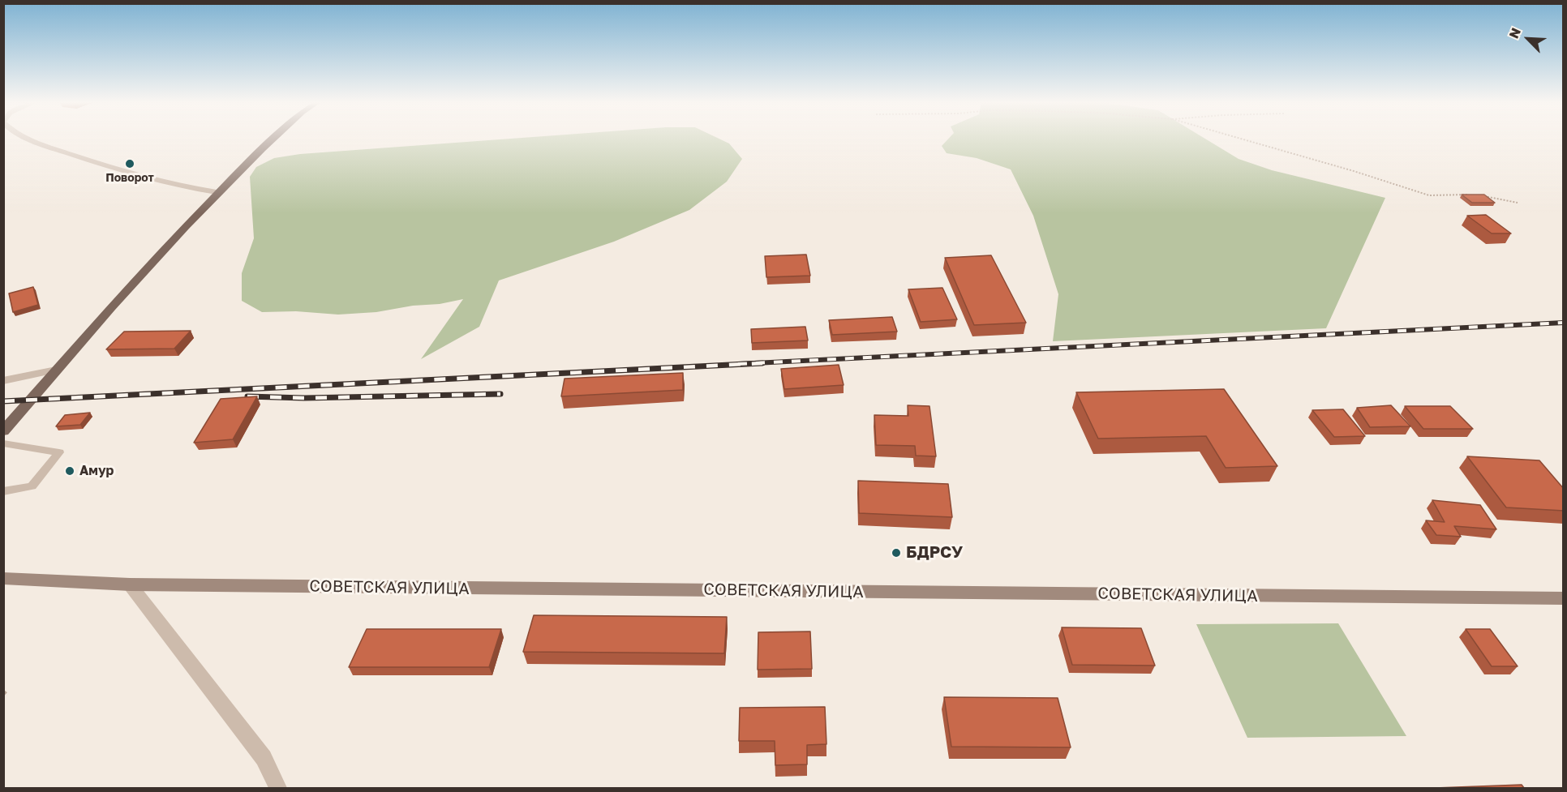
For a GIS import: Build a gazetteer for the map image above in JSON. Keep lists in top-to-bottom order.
{
  "streets": {
    "main road": ["СОВЕТСКАЯ УЛИЦА"]
  },
  "places": ["Поворот", "Амур", "БДРСУ"],
  "north": "top left"
}
